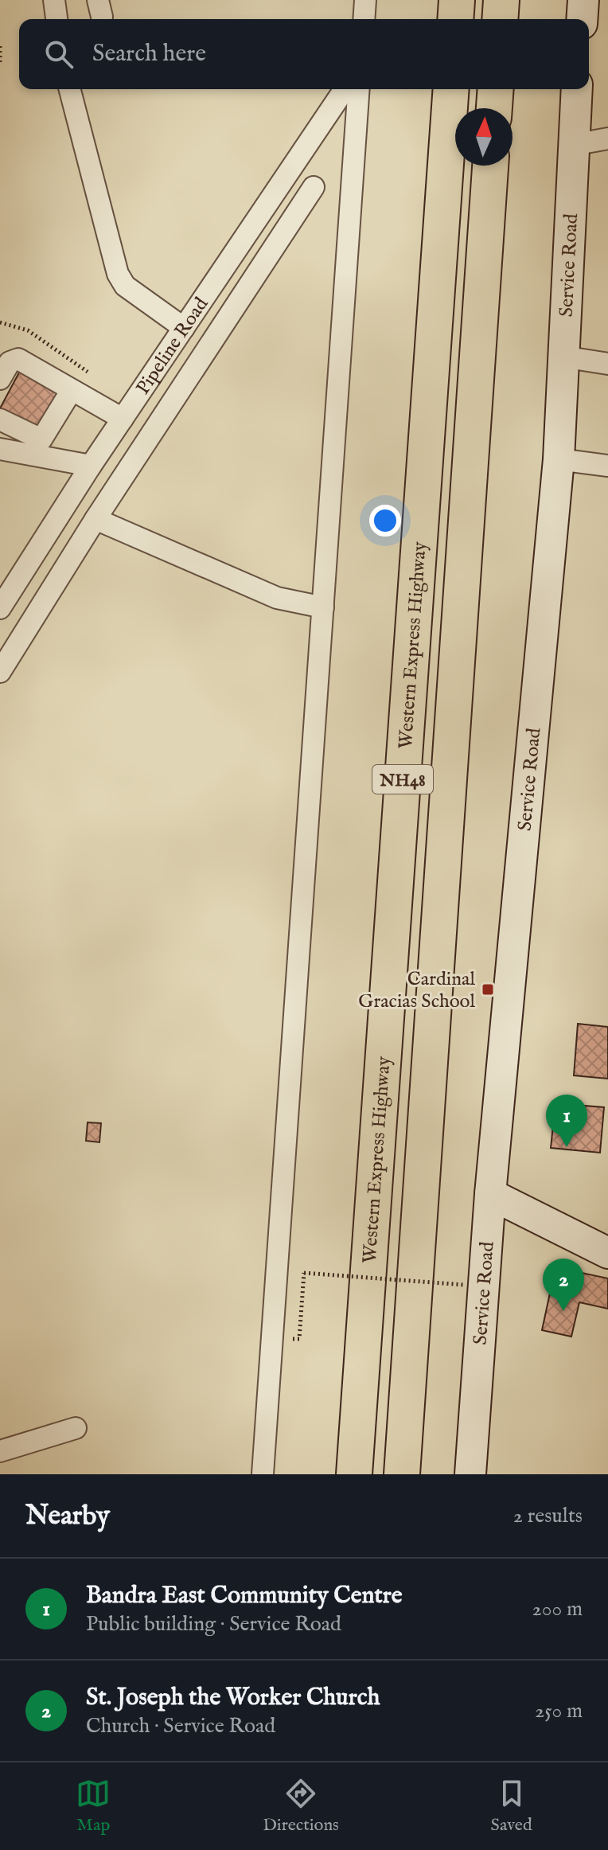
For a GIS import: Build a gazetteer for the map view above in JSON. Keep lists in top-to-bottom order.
{
  "streets": {
    "highway": ["Western Express Highway", "NH48"],
    "street": ["Service Road", "Pipeline Road"]
  },
  "places": {
    "transit": ["Cardinal Gracias School"]
  },
  "north": "top",
  "page": {
    "search": "Search here",
    "pins": ["1", "2"],
    "heading": ["Nearby", "2 results"],
    "list": [
      {
        "mark": "1",
        "name": "Bandra East Community Centre",
        "note": "Public building · Service Road",
        "value": "200 m"
      },
      {
        "mark": "2",
        "name": "St. Joseph the Worker Church",
        "note": "Church · Service Road",
        "value": "250 m"
      }
    ],
    "nav": ["Map", "Directions", "Saved"]
  }
}
